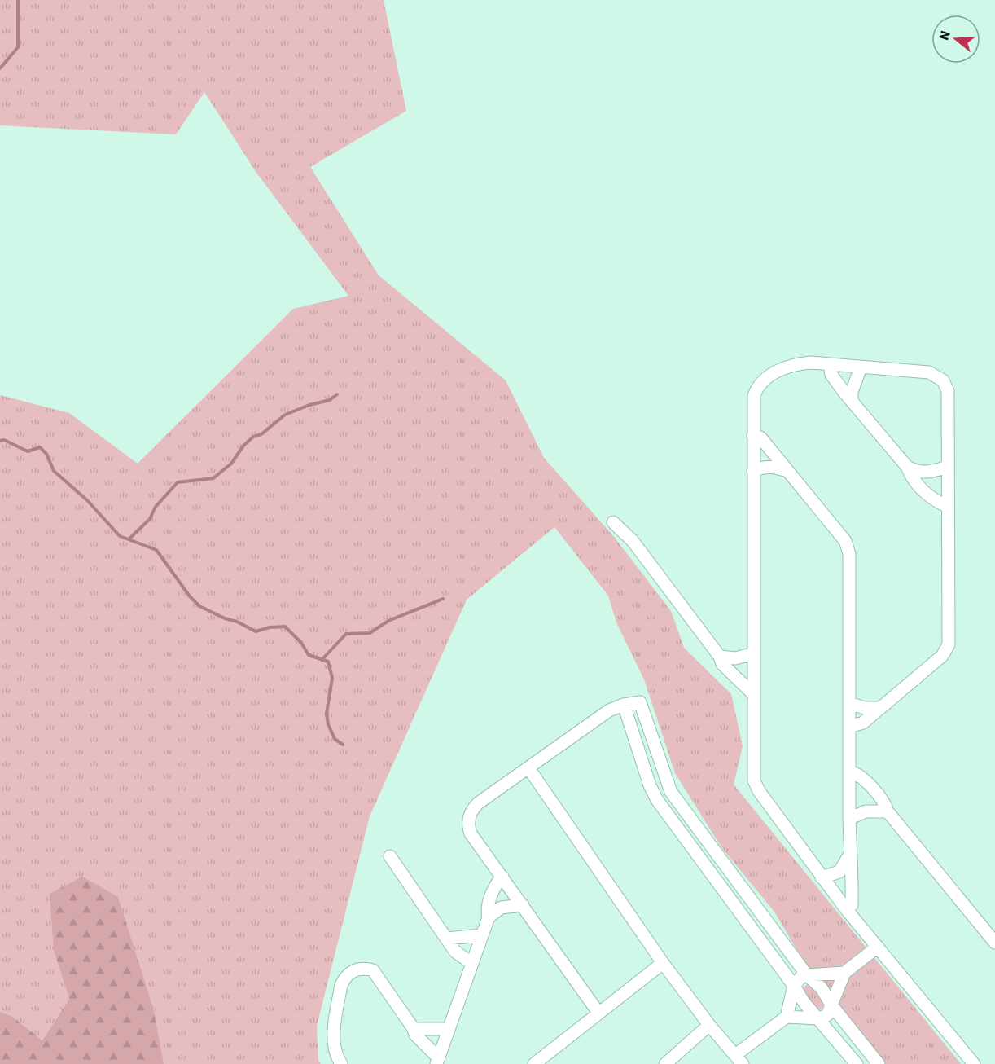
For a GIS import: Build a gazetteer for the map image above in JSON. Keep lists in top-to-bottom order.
{
  "north": "left"
}
